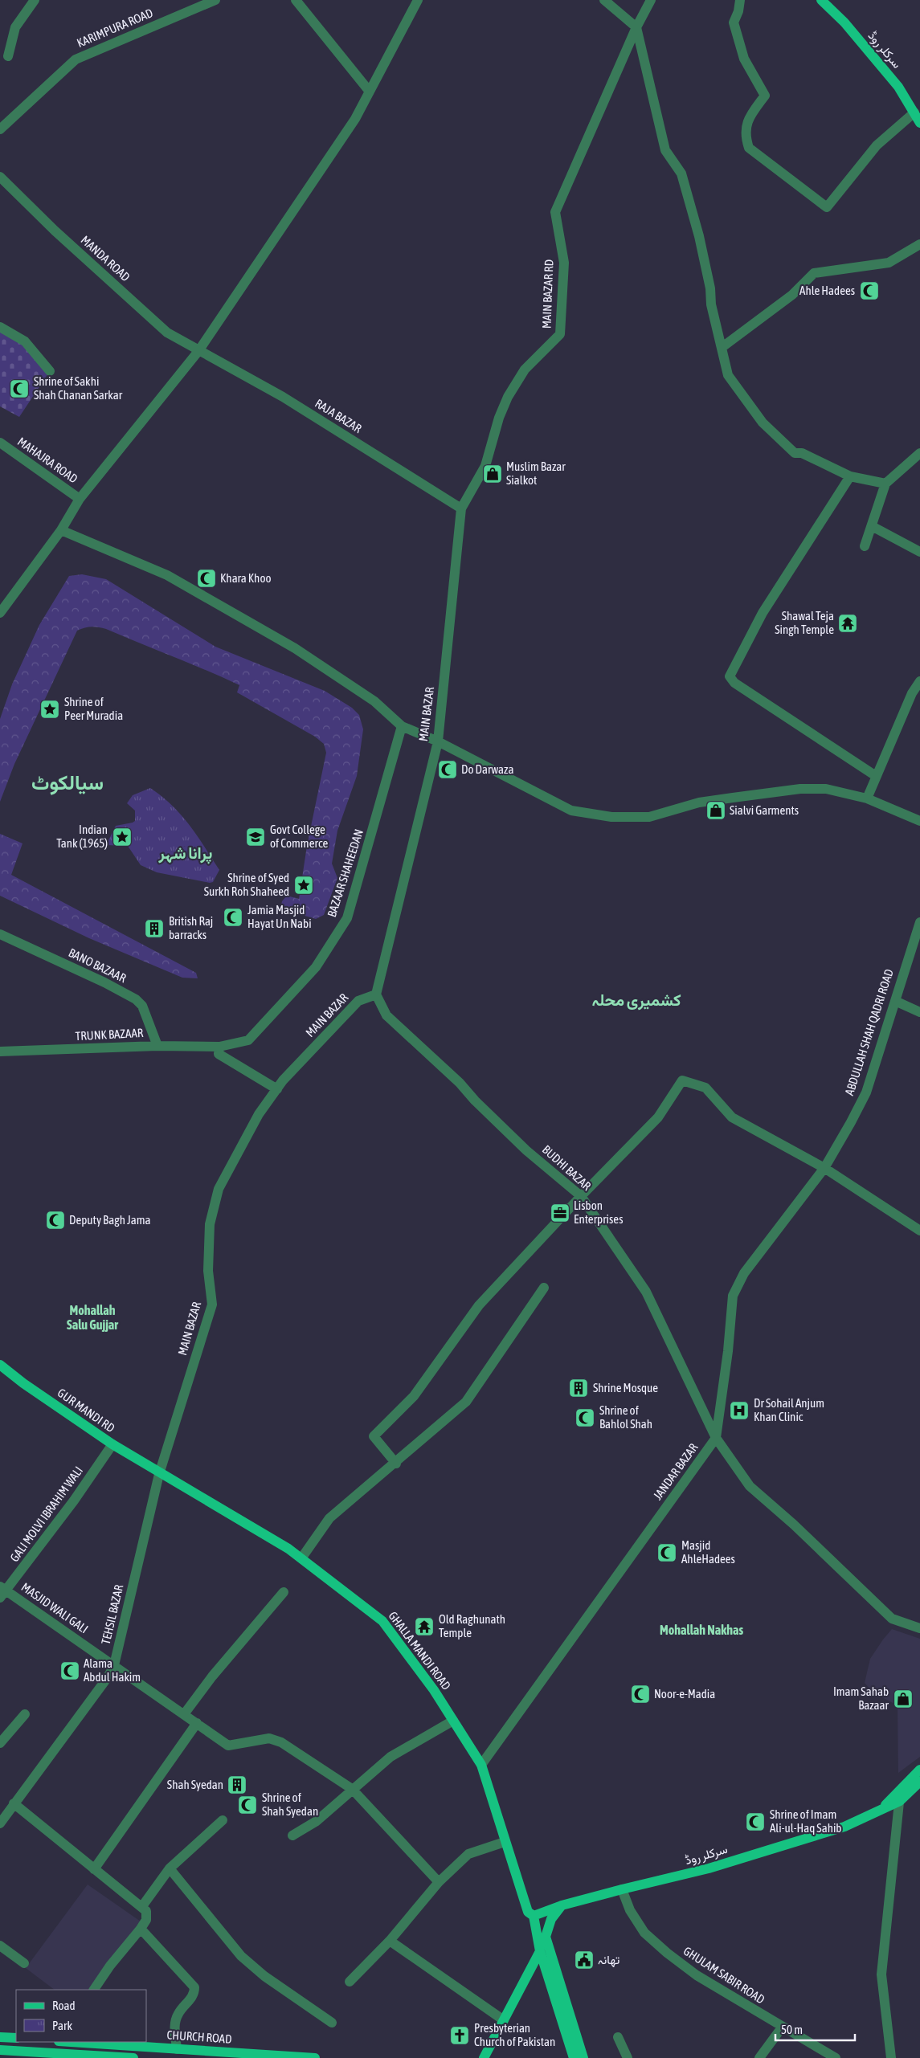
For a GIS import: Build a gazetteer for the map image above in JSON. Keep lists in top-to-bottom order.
{
  "streets": {
    "main road": [
      "سرکلر روڈ",
      "GUR MANDI RD",
      "GHALLA MANDI ROAD",
      "CHURCH ROAD"
    ],
    "street": [
      "KARIMPURA ROAD",
      "MANDA ROAD",
      "MAIN BAZAR RD",
      "RAJA BAZAR",
      "MAHAJRA ROAD",
      "MAIN BAZAR",
      "BAZAAR SHAHEEDAN",
      "BANO BAZAAR",
      "ABDULLAH SHAH QADRI ROAD",
      "TRUNK BAZAAR",
      "BUDHI BAZAR",
      "JANDAR BAZAR",
      "GALI MOLVI IBRAHIM WALI",
      "MASJID WALI GALI",
      "TEHSIL BAZAR",
      "GHULAM SABIR ROAD"
    ]
  },
  "crossings": [
    ["سرکلر روڈ", "GHALLA MANDI ROAD"],
    ["سرکلر روڈ", "GHULAM SABIR ROAD"],
    ["MANDA ROAD", "RAJA BAZAR"],
    ["MAIN BAZAR RD", "RAJA BAZAR"],
    ["MAIN BAZAR RD", "MAIN BAZAR"],
    ["RAJA BAZAR", "MAIN BAZAR"],
    ["MAIN BAZAR", "BUDHI BAZAR"],
    ["MAIN BAZAR", "GUR MANDI RD"],
    ["MAIN BAZAR", "TEHSIL BAZAR"],
    ["MAIN BAZAR", "GHALLA MANDI ROAD"],
    ["BAZAAR SHAHEEDAN", "TRUNK BAZAAR"],
    ["BANO BAZAAR", "TRUNK BAZAAR"],
    ["ABDULLAH SHAH QADRI ROAD", "JANDAR BAZAR"],
    ["BUDHI BAZAR", "JANDAR BAZAR"],
    ["GUR MANDI RD", "GALI MOLVI IBRAHIM WALI"],
    ["GUR MANDI RD", "TEHSIL BAZAR"],
    ["GUR MANDI RD", "GHALLA MANDI ROAD"],
    ["JANDAR BAZAR", "GHALLA MANDI ROAD"],
    ["GALI MOLVI IBRAHIM WALI", "MASJID WALI GALI"],
    ["MASJID WALI GALI", "TEHSIL BAZAR"],
    ["TEHSIL BAZAR", "GHALLA MANDI ROAD"]
  ],
  "districts": [
    "سیالکوٹ",
    "پرانا شہر",
    "کشمیری محلہ",
    "Mohallah Salu Gujjar",
    "Mohallah Nakhas"
  ],
  "places": {
    "mosque": [
      "Ahle Hadees",
      "Shrine of Sakhi Shah Chanan Sarkar",
      "Khara Khoo",
      "Do Darwaza",
      "Jamia Masjid Hayat Un Nabi",
      "Deputy Bagh Jama",
      "Shrine of Bahlol Shah",
      "Masjid AhleHadees",
      "Alama Abdul Hakim",
      "Noor-e-Madia",
      "Shrine of Shah Syedan",
      "Shrine of Imam Ali-ul-Haq Sahib"
    ],
    "shop": ["Muslim Bazar Sialkot", "Sialvi Garments", "Imam Sahab Bazaar"],
    "temple": ["Shawal Teja Singh Temple", "Old Raghunath Temple"],
    "place": ["Shrine of Peer Muradia", "Indian Tank (1965)", "Shrine of Syed Surkh Roh Shaheed"],
    "school or university": ["Govt College of Commerce"],
    "building": ["British Raj barracks", "Shrine Mosque", "Shah Syedan"],
    "office": ["Lisbon Enterprises"],
    "hospital": ["Dr Sohail Anjum Khan Clinic"],
    "public building": ["تھانہ"],
    "church": ["Presbyterian Church of Pakistan"]
  },
  "legend": ["Road", "Park"],
  "scale_bar": "50 m"
}
